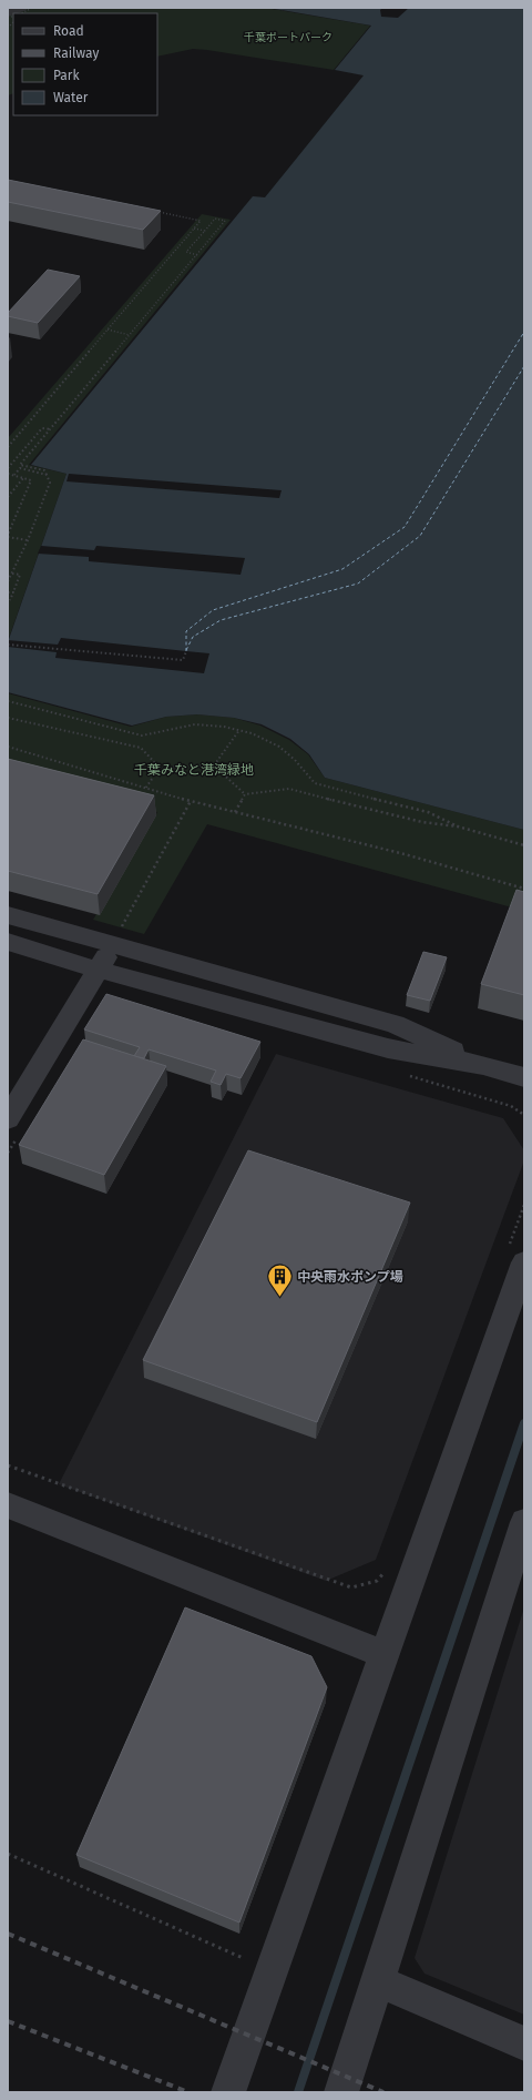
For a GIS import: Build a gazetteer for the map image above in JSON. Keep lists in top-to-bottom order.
{
  "parks": ["千葉ポートパーク", "千葉みなと港湾緑地"],
  "places": {
    "building": ["中央雨水ポンプ場"]
  },
  "legend": [
    "Road",
    "Railway",
    "Park",
    "Water"
  ]
}
